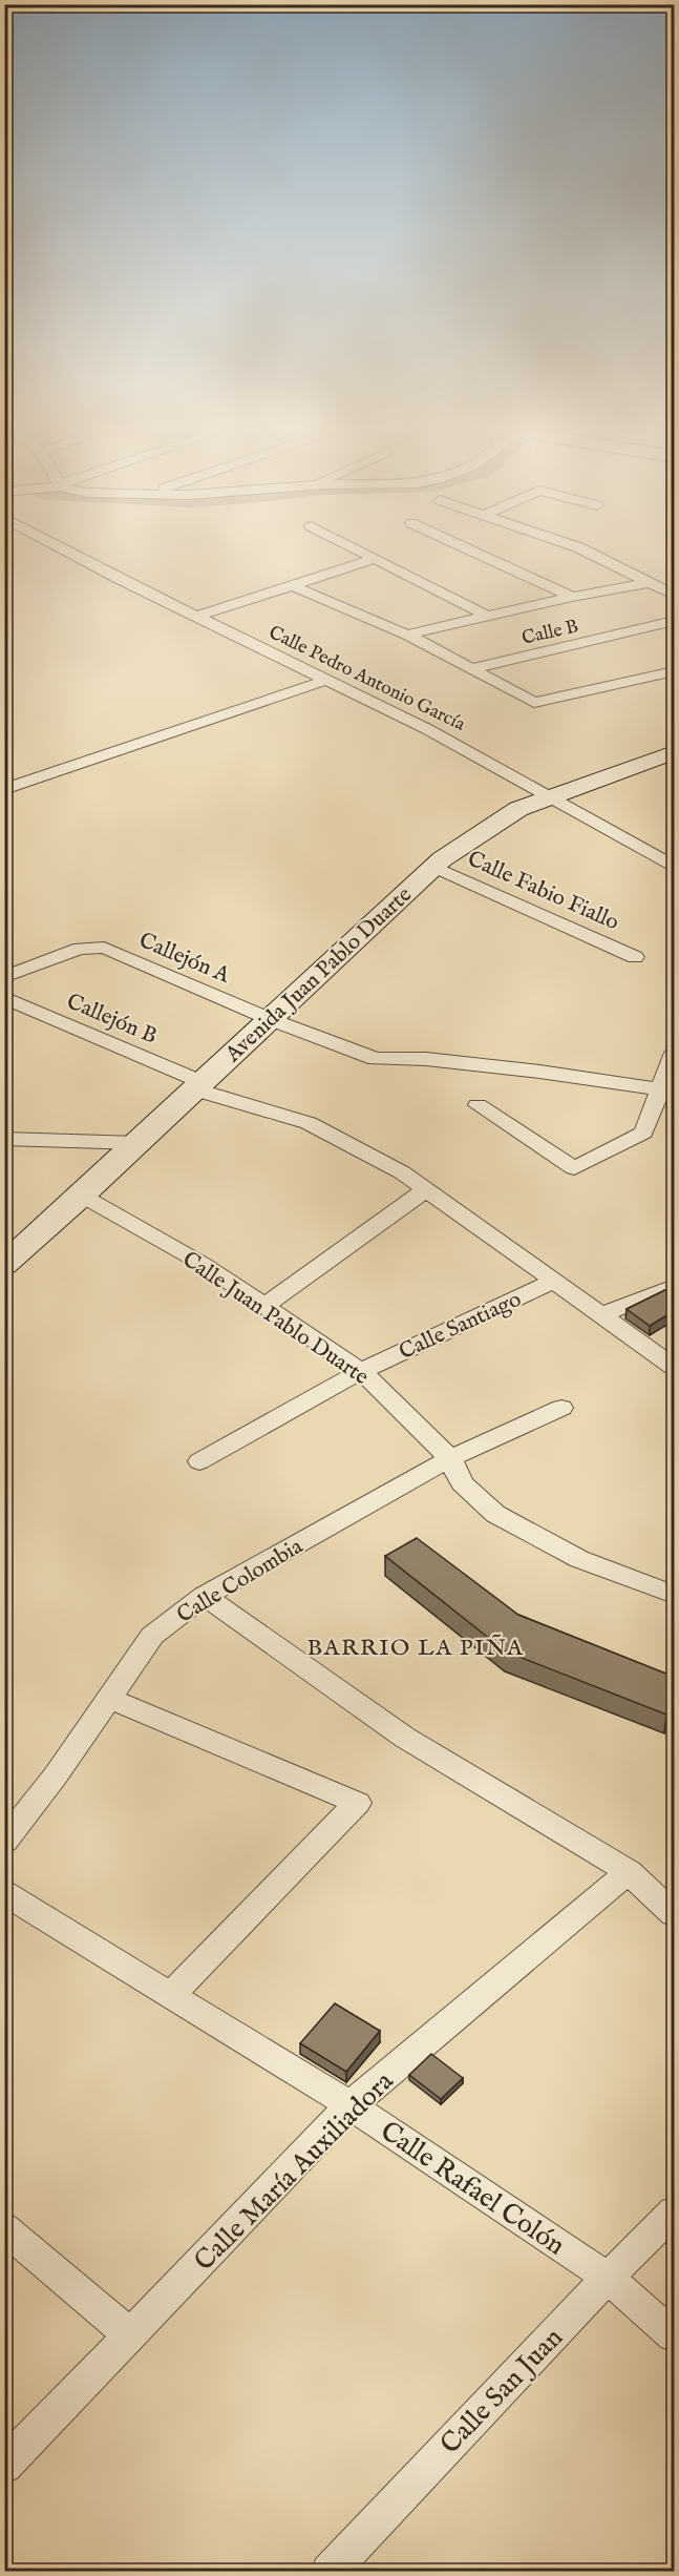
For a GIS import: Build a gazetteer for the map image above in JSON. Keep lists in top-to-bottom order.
{
  "streets": {
    "main road": ["Avenida Juan Pablo Duarte"],
    "street": [
      "Calle B",
      "Calle Pedro Antonio García",
      "Calle Fabio Fiallo",
      "Callejón A",
      "Callejón B",
      "Calle Juan Pablo Duarte",
      "Calle Santiago",
      "Calle Colombia",
      "Calle María Auxiliadora",
      "Calle Rafael Colón",
      "Calle San Juan"
    ]
  },
  "crossings": [
    ["Calle Pedro Antonio García", "Avenida Juan Pablo Duarte"],
    ["Calle Fabio Fiallo", "Avenida Juan Pablo Duarte"],
    ["Callejón A", "Avenida Juan Pablo Duarte"],
    ["Avenida Juan Pablo Duarte", "Callejón B"],
    ["Avenida Juan Pablo Duarte", "Calle Juan Pablo Duarte"],
    ["Callejón B", "Calle Santiago"],
    ["Calle Juan Pablo Duarte", "Calle Santiago"],
    ["Calle Juan Pablo Duarte", "Calle Colombia"],
    ["Calle María Auxiliadora", "Calle Rafael Colón"],
    ["Calle Rafael Colón", "Calle San Juan"]
  ],
  "districts": ["BARRIO LA PIÑA"]
}
